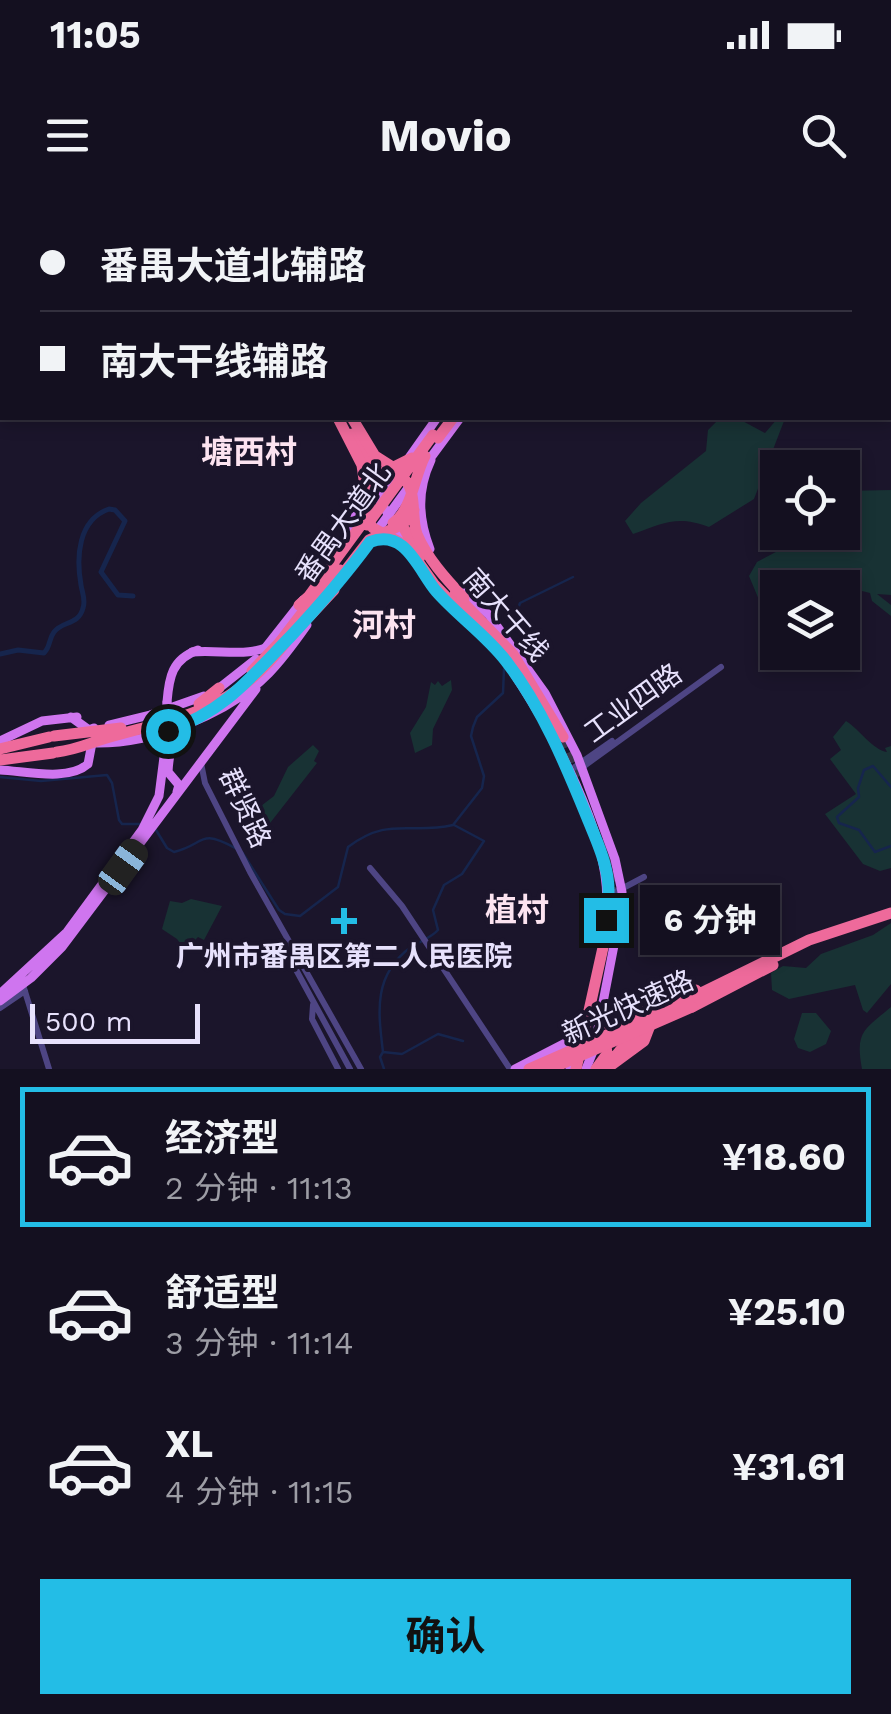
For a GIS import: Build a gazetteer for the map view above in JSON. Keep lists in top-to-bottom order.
{
  "streets": {
    "highway": ["番禺大道北", "南大干线", "新光快速路"],
    "street": ["工业四路", "群贤路"]
  },
  "districts": ["塘西村", "河村", "植村"],
  "places": {
    "health": ["广州市番禺区第二人民医院"]
  },
  "scale_bar": "500 m",
  "page": {
    "status": "11:05",
    "header": "Movio",
    "banner": ["番禺大道北辅路", "南大干线辅路"],
    "bubble": "6 分钟",
    "scale": "500 m",
    "list": [
      {
        "name": "经济型",
        "note": "2 分钟 · 11:13",
        "value": "¥18.60"
      },
      {
        "name": "舒适型",
        "note": "3 分钟 · 11:14",
        "value": "¥25.10"
      },
      {
        "name": "XL",
        "note": "4 分钟 · 11:15",
        "value": "¥31.61"
      }
    ],
    "buttons": "确认"
  }
}
